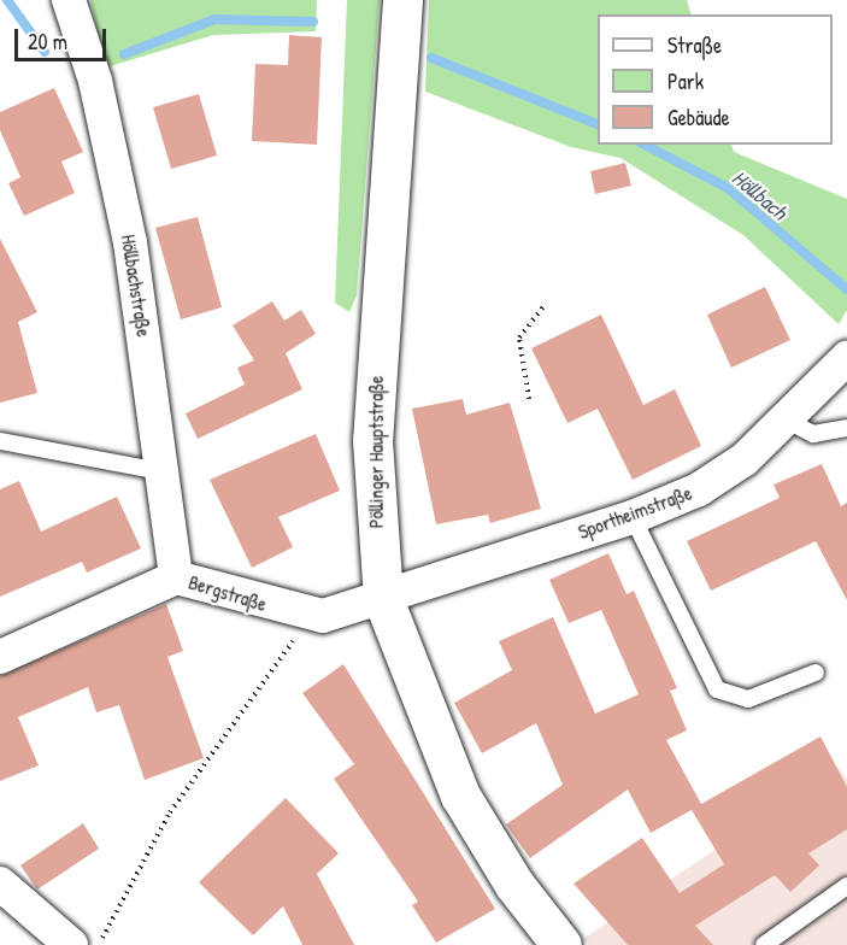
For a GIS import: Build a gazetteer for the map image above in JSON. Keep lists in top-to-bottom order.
{
  "streets": {
    "street": [
      "Höllbachstraße",
      "Pöllinger Hauptstraße",
      "Sportheimstraße",
      "Bergstraße"
    ]
  },
  "crossings": [
    ["Höllbachstraße", "Bergstraße"],
    ["Pöllinger Hauptstraße", "Sportheimstraße"],
    ["Pöllinger Hauptstraße", "Bergstraße"],
    ["Sportheimstraße", "Bergstraße"]
  ],
  "water": ["Höllbach"],
  "legend": ["Straße", "Park", "Gebäude"],
  "scale_bar": "20 m"
}
